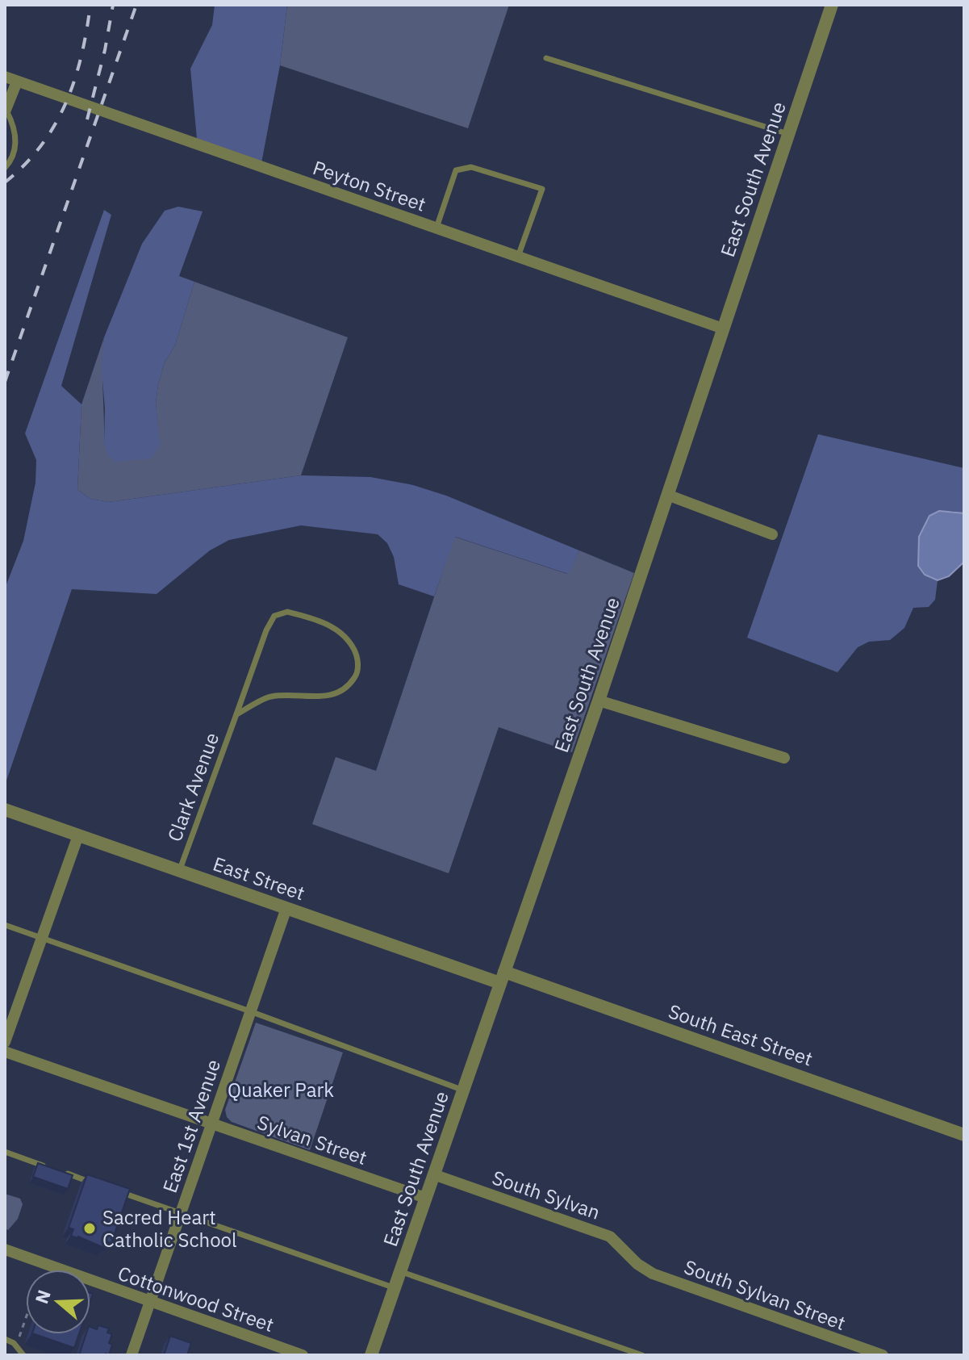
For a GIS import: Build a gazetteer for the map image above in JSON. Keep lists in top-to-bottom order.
{
  "streets": {
    "street": [
      "East South Avenue",
      "Peyton Street",
      "East Street",
      "South East Street",
      "East 1st Avenue",
      "Sylvan Street",
      "South Sylvan",
      "South Sylvan Street",
      "Cottonwood Street"
    ],
    "lane": ["Clark Avenue"]
  },
  "crossings": [
    ["East South Avenue", "Peyton Street"],
    ["East South Avenue", "East Street"],
    ["East South Avenue", "South East Street"],
    ["East South Avenue", "Sylvan Street"],
    ["East South Avenue", "South Sylvan"],
    ["Clark Avenue", "East Street"],
    ["East Street", "South East Street"],
    ["East Street", "East 1st Avenue"],
    ["East 1st Avenue", "Sylvan Street"],
    ["East 1st Avenue", "Cottonwood Street"],
    ["South Sylvan", "South Sylvan Street"]
  ],
  "parks": ["Quaker Park"],
  "places": ["Sacred Heart Catholic School"],
  "north": "left"
}
